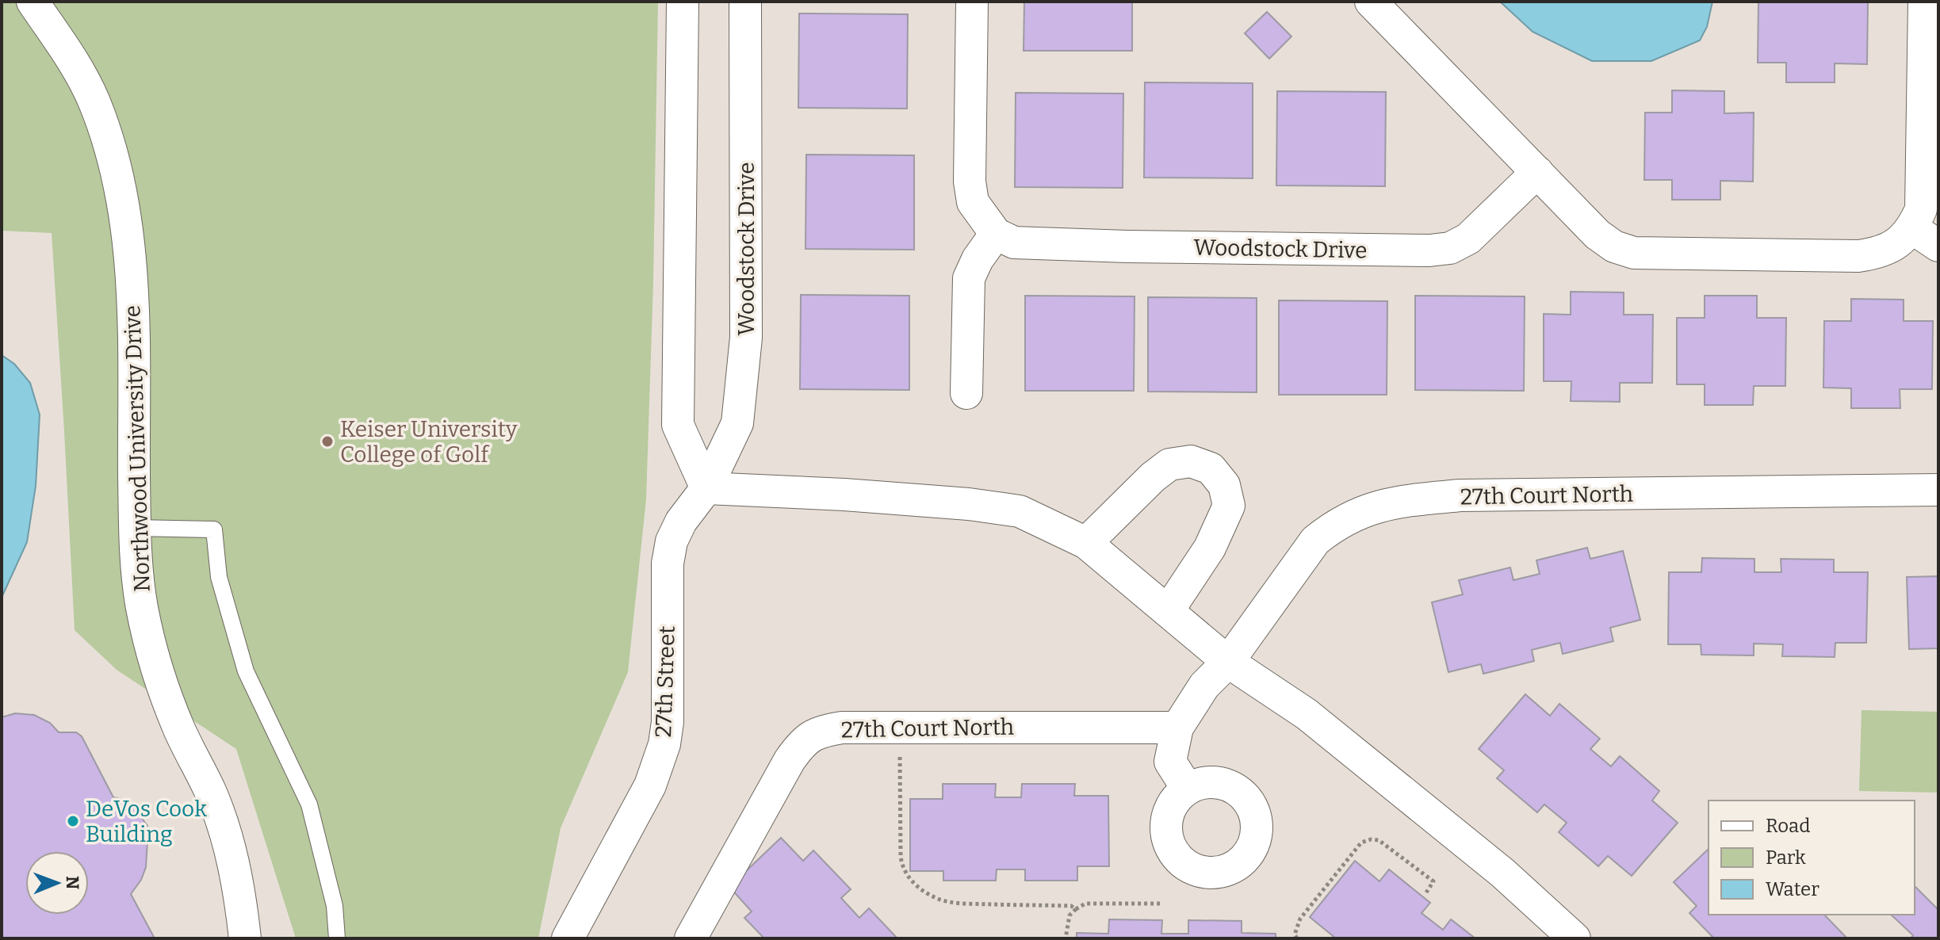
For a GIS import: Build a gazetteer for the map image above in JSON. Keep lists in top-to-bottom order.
{
  "streets": {
    "street": [
      "Woodstock Drive",
      "Northwood University Drive",
      "27th Court North",
      "27th Street"
    ]
  },
  "crossings": [
    ["Woodstock Drive", "27th Street"]
  ],
  "places": ["Keiser University College of Golf", "DeVos Cook Building"],
  "legend": ["Road", "Park", "Water"],
  "north": "right"
}
